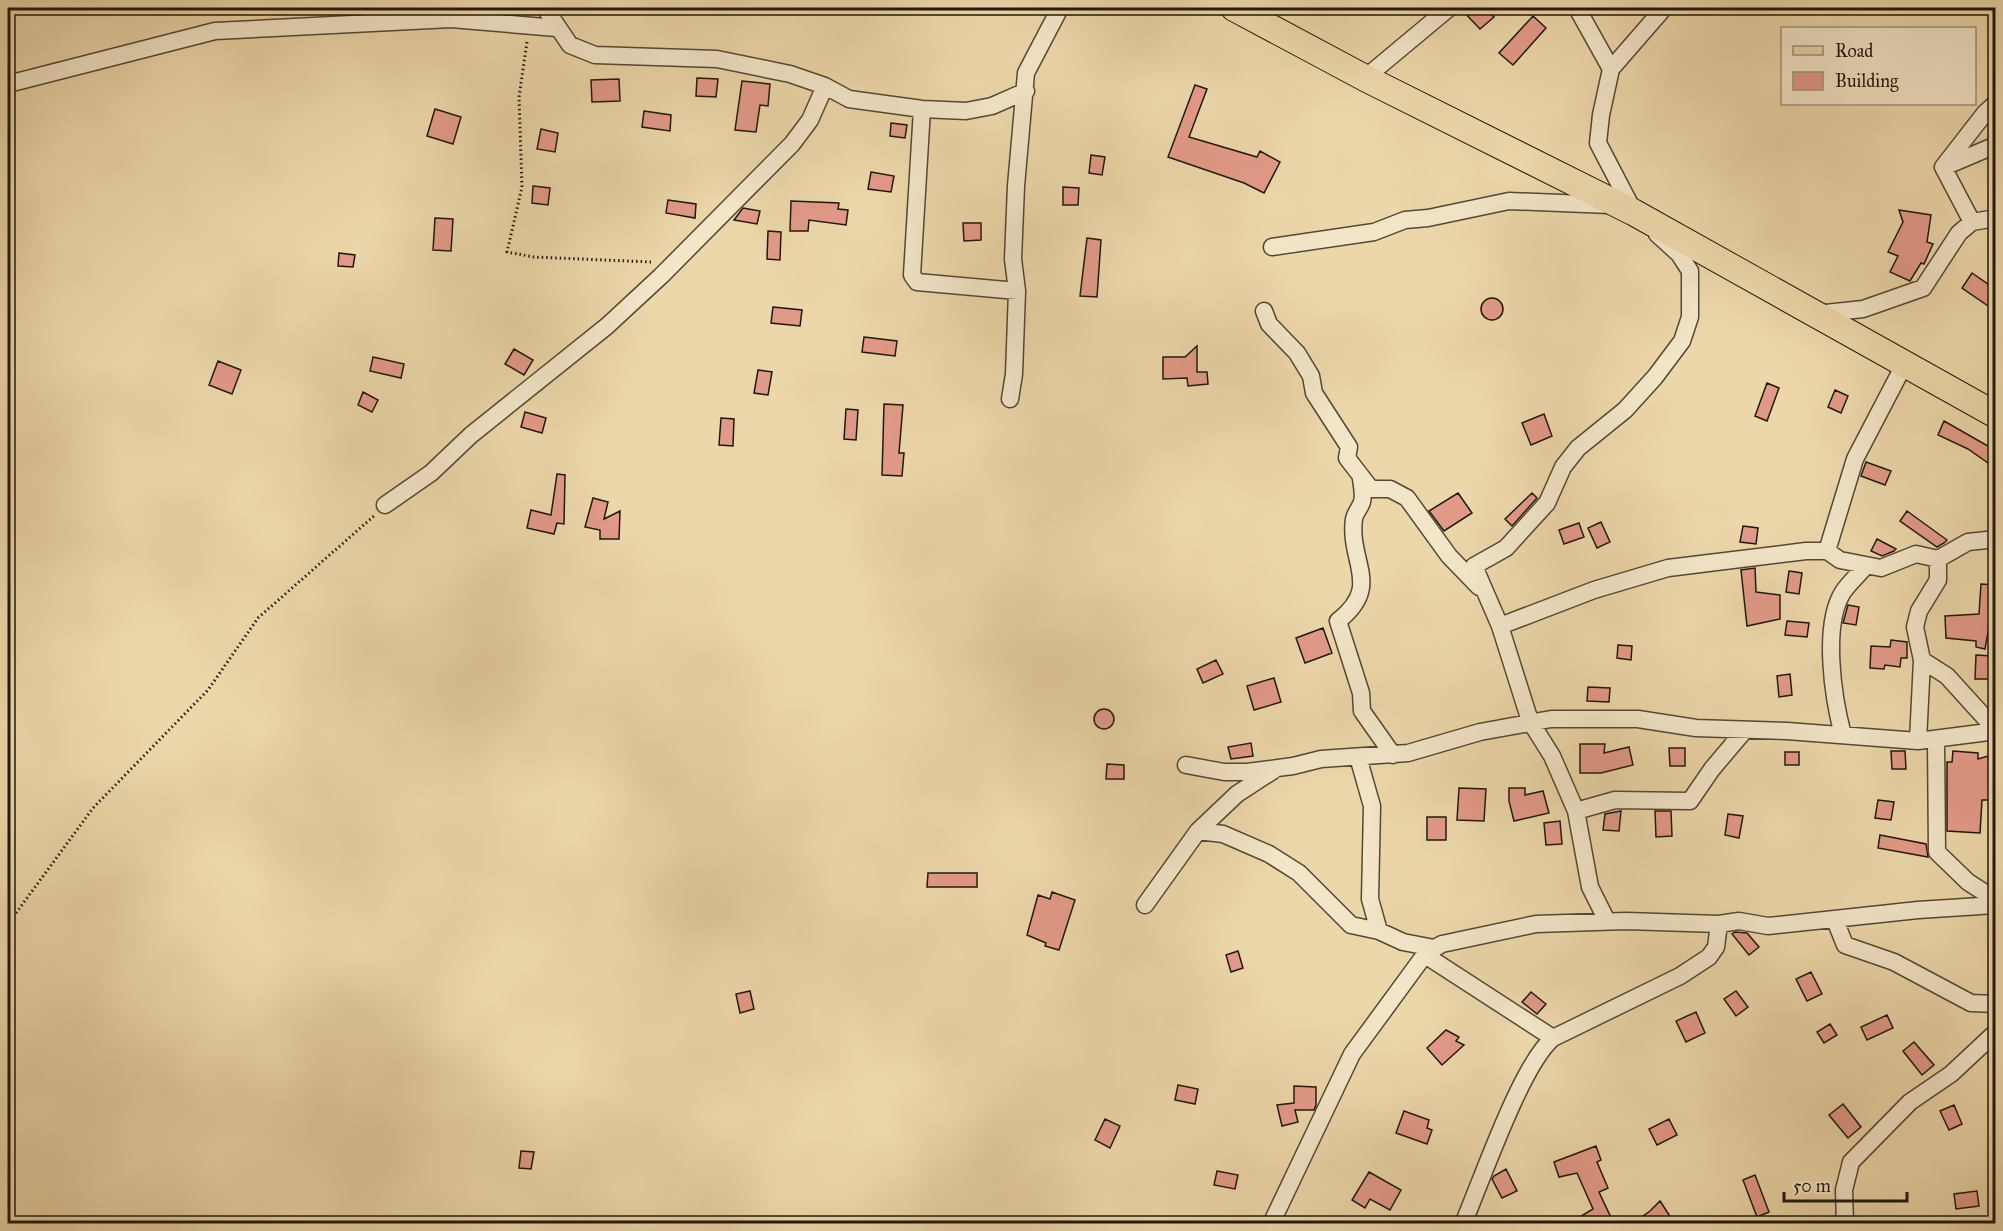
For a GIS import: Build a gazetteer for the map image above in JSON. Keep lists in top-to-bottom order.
{
  "legend": ["Road", "Building"],
  "scale_bar": "50 m"
}
